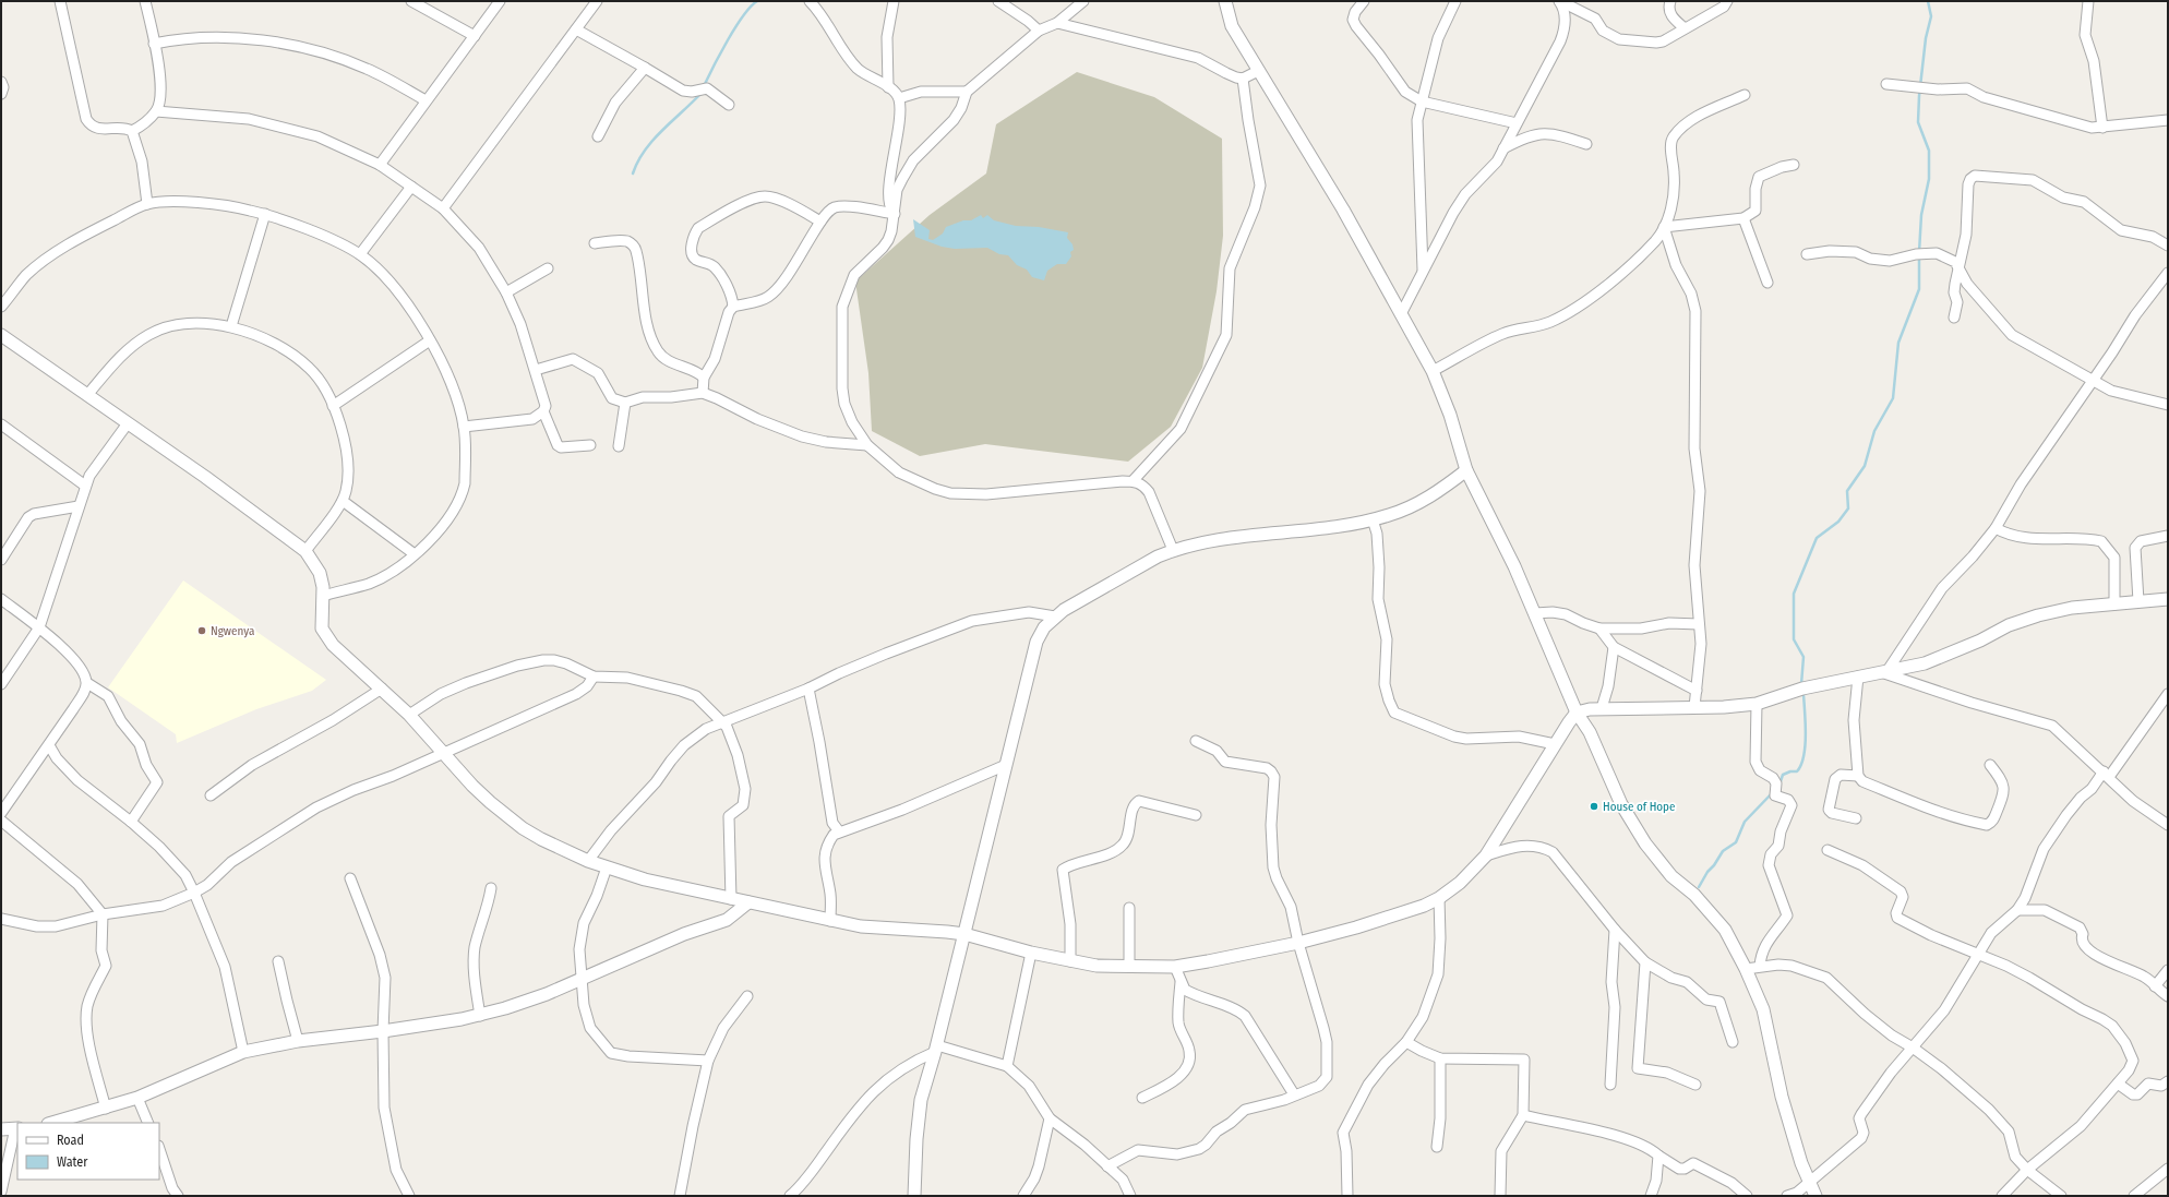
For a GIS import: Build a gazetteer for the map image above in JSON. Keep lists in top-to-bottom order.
{
  "places": ["Ngwenya", "House of Hope"],
  "legend": ["Road", "Water"]
}
